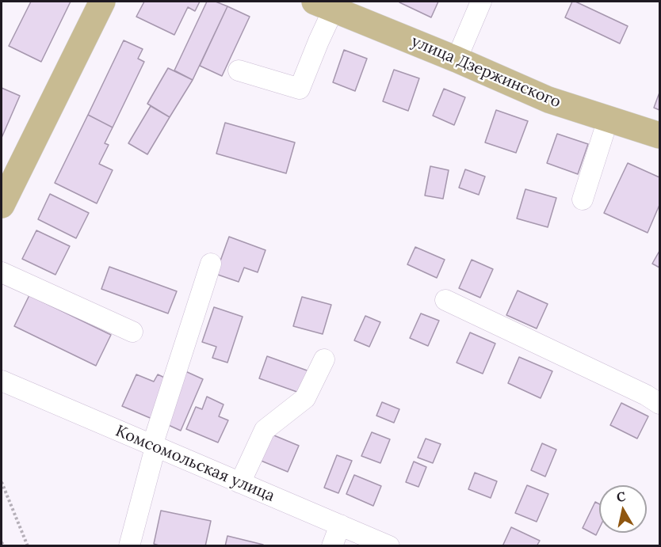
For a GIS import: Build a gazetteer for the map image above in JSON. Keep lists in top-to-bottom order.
{
  "streets": {
    "main road": ["улица Дзержинского"],
    "street": ["Комсомольская улица"]
  },
  "north": "top"
}
